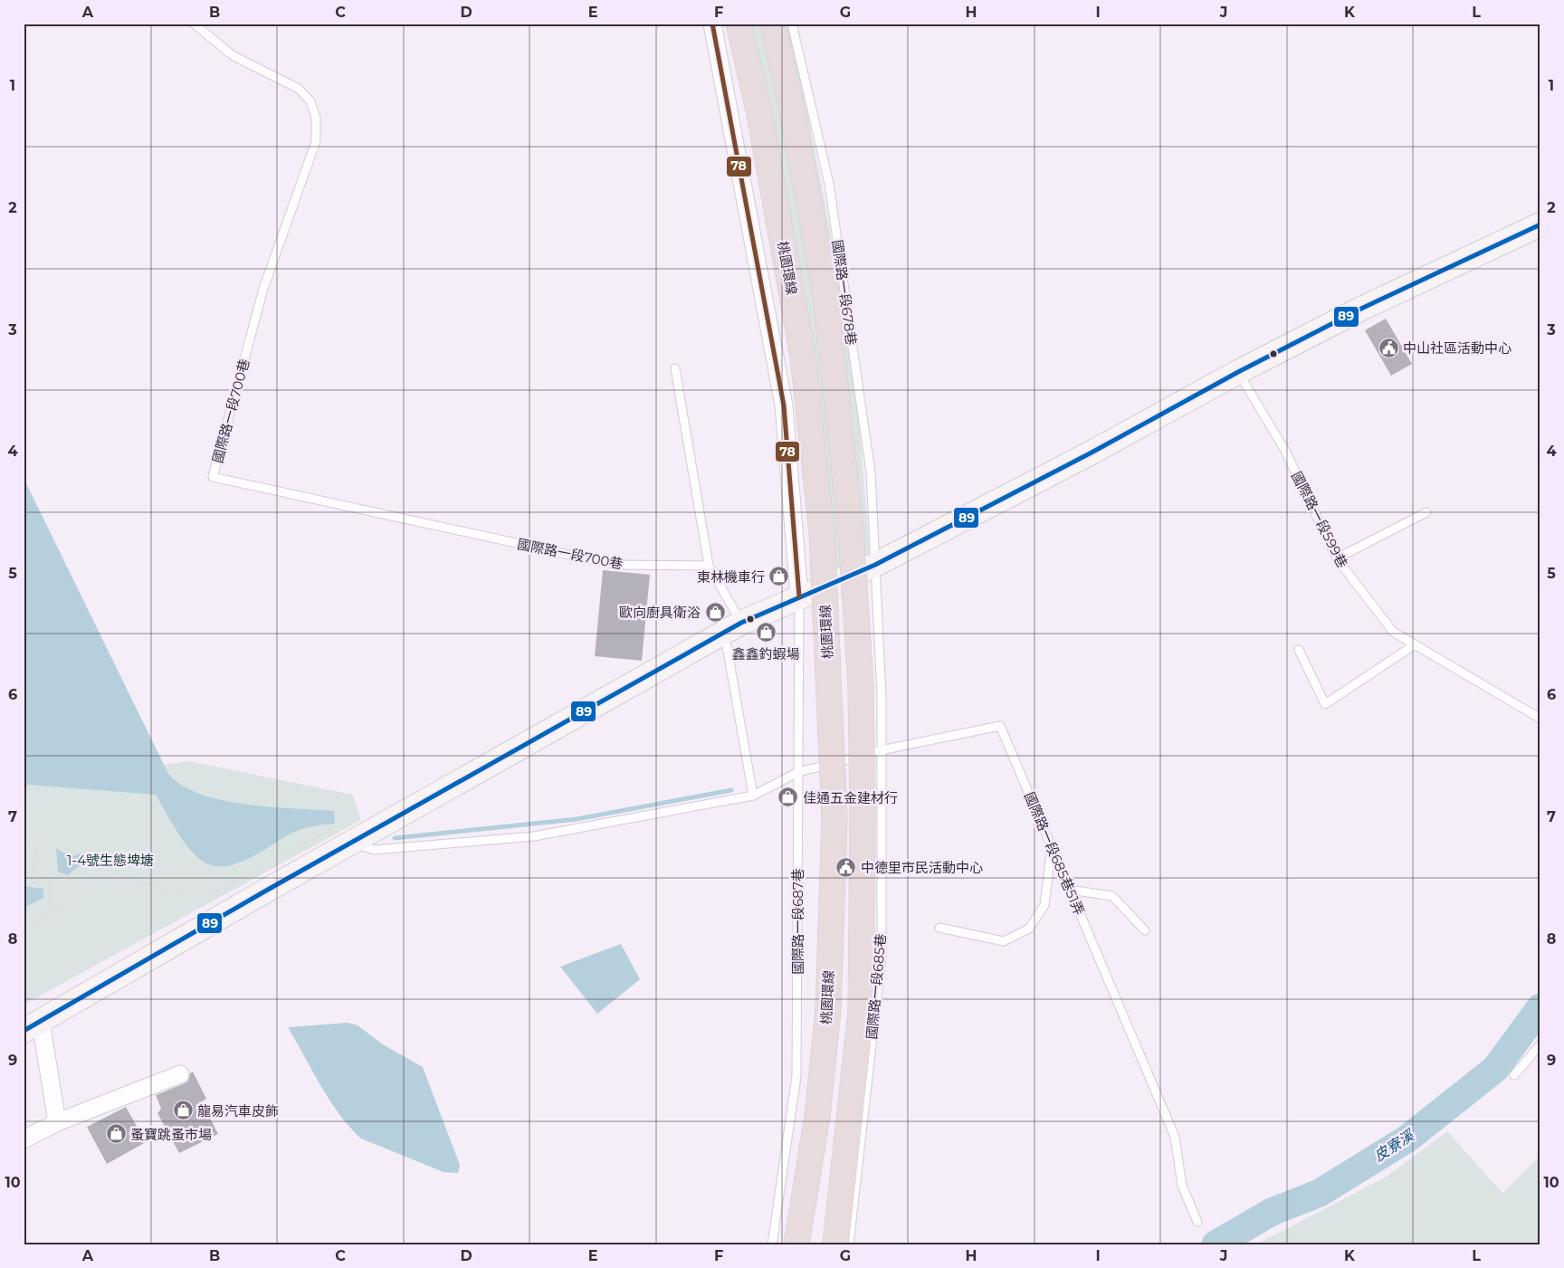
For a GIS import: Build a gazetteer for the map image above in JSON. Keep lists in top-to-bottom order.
{
  "streets": {
    "highway": ["桃園環線"],
    "lane": [
      "國際路一段678巷",
      "國際路一段700巷",
      "國際路一段599巷",
      "國際路一段685巷51弄",
      "國際路一段687巷",
      "國際路一段685巷"
    ]
  },
  "crossings": [
    ["國際路一段678巷", "國際路一段685巷"],
    ["國際路一段685巷51弄", "國際路一段687巷"],
    ["國際路一段685巷51弄", "國際路一段685巷"]
  ],
  "water": ["皮寮溪"],
  "parks": ["1-4號生態埤塘"],
  "places": {
    "public building": ["中山社區活動中心", "中德里市民活動中心"],
    "shop": [
      "東林機車行",
      "歐向廚具衛浴",
      "鑫鑫釣蝦場",
      "佳通五金建材行",
      "龍易汽車皮飾",
      "蚤寶跳蚤市場"
    ]
  },
  "lines": ["transit line 78", "transit line 89"],
  "grid": {
    "columns": [
      "A",
      "B",
      "C",
      "D",
      "E",
      "F",
      "G",
      "H",
      "I",
      "J",
      "K",
      "L"
    ],
    "rows": [
      "1",
      "2",
      "3",
      "4",
      "5",
      "6",
      "7",
      "8",
      "9",
      "10"
    ]
  }
}
